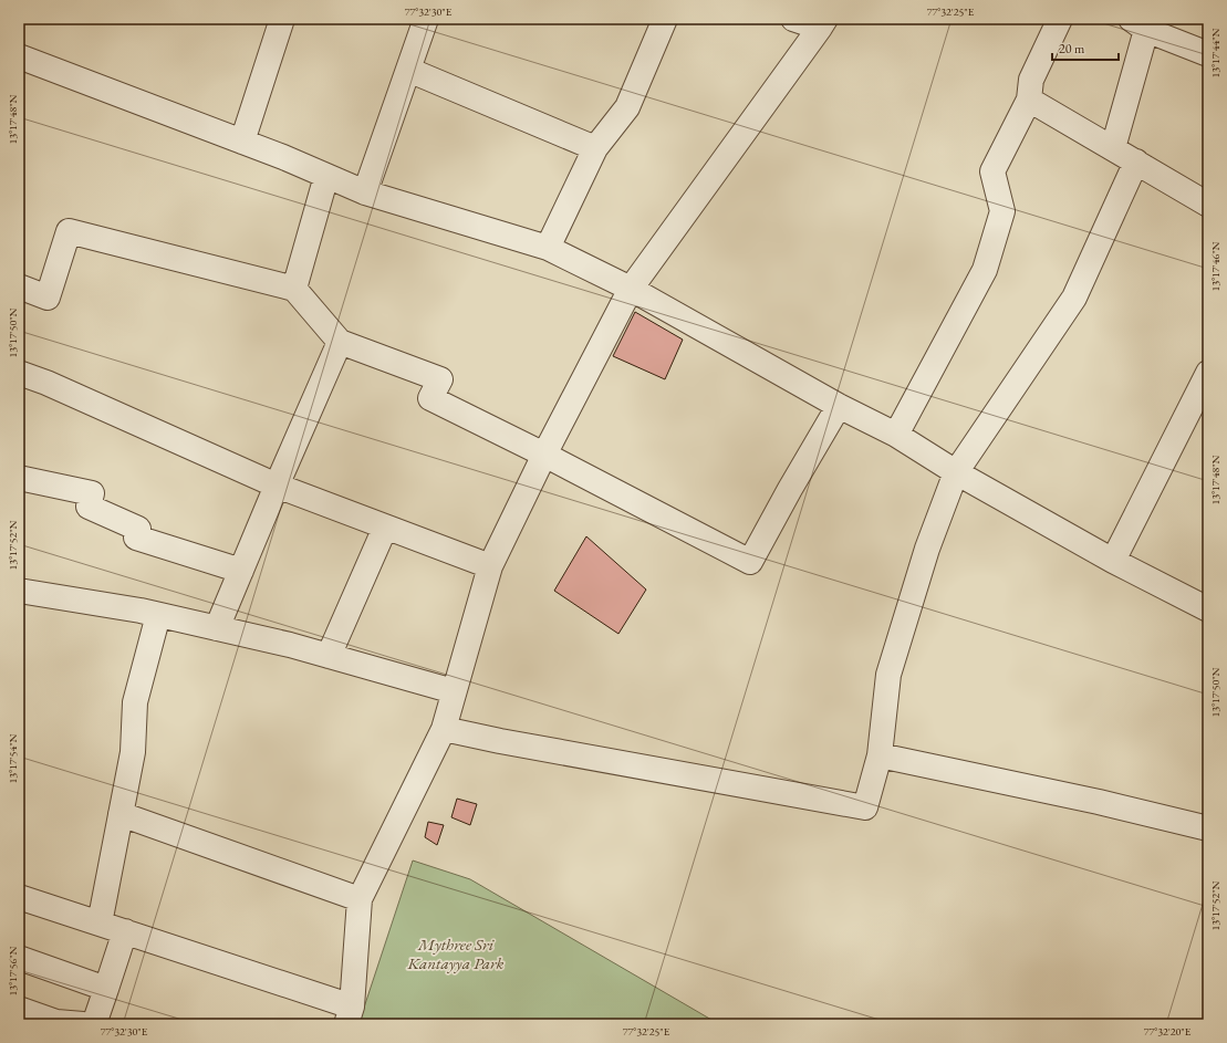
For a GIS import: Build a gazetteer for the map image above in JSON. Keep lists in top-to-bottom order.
{
  "parks": ["Mythree Sri Kantayya Park"],
  "scale_bar": "20 m",
  "coordinates": [
    "77°32'30\"E",
    "77°32'25\"E",
    "13°17'44\"N",
    "13°17'48\"N",
    "13°17'46\"N",
    "13°17'50\"N",
    "13°17'52\"N",
    "13°17'54\"N",
    "13°17'56\"N",
    "77°32'20\"E"
  ]
}
